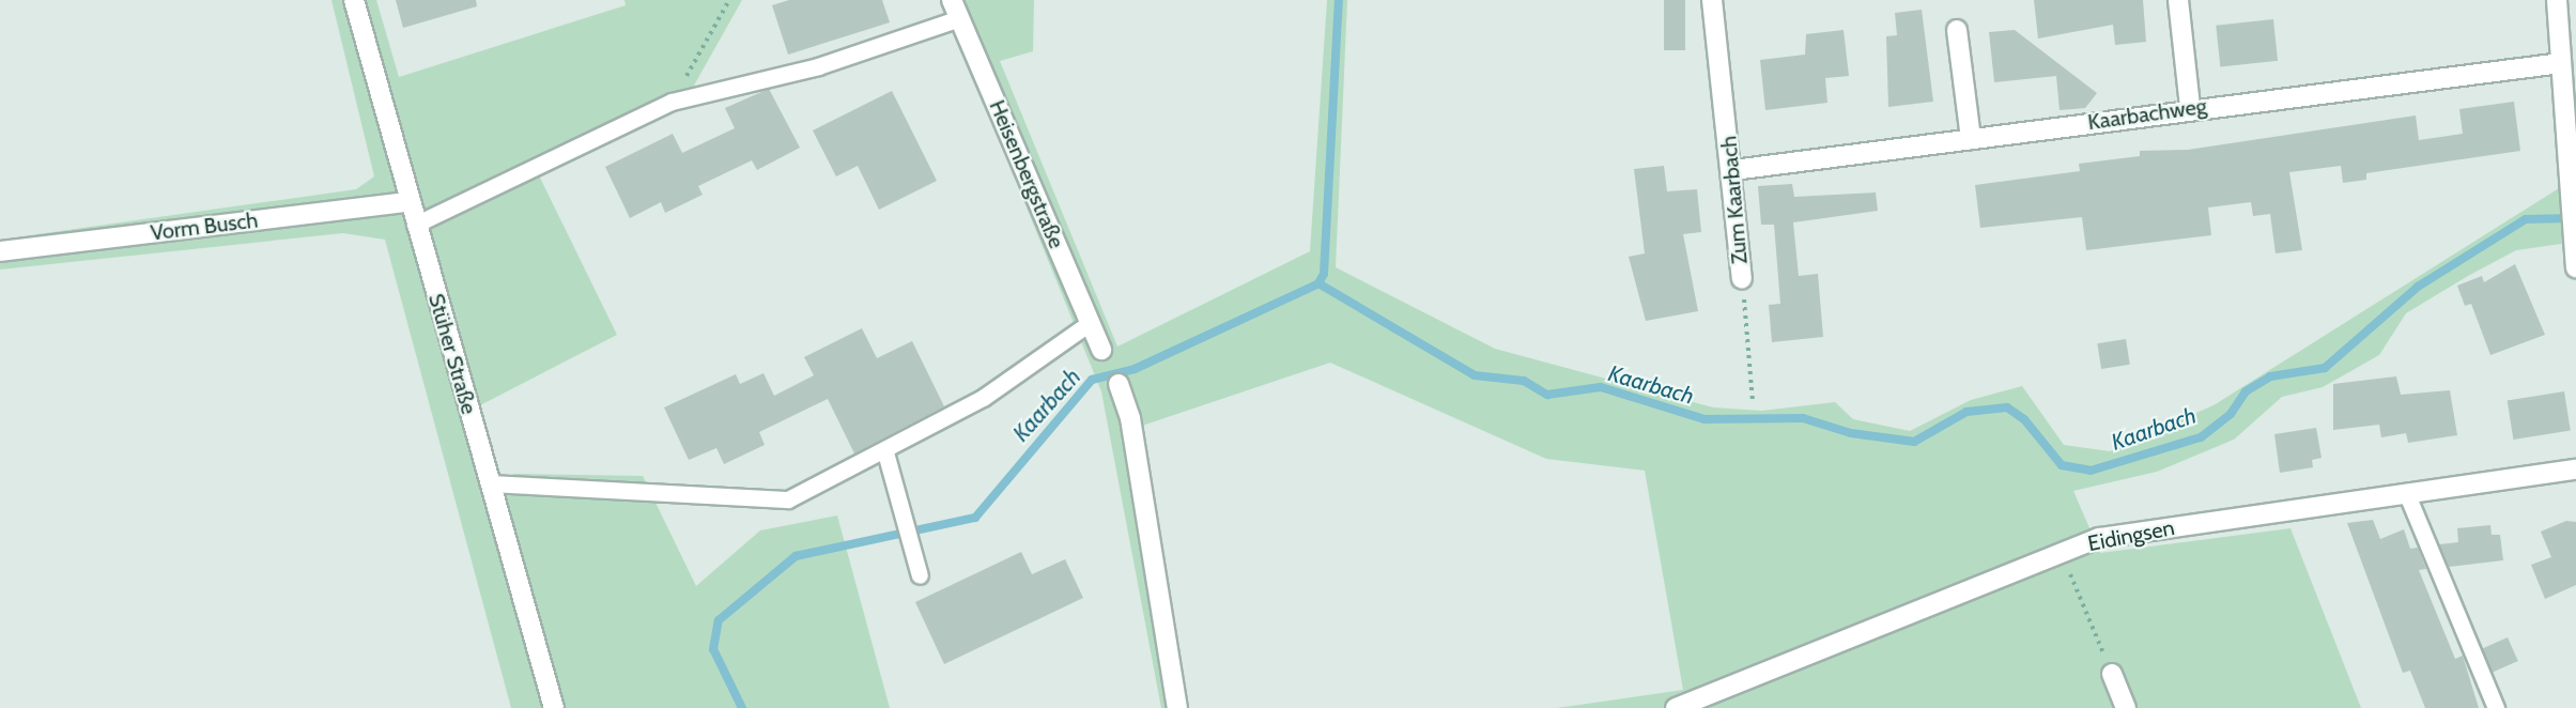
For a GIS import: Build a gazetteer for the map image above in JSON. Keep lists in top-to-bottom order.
{
  "streets": {
    "street": [
      "Kaarbachweg",
      "Heisenbergstraße",
      "Zum Kaarbach",
      "Vorm Busch",
      "Stüher Straße",
      "Eidingsen"
    ]
  },
  "crossings": [
    ["Kaarbachweg", "Zum Kaarbach"],
    ["Vorm Busch", "Stüher Straße"]
  ],
  "water": ["Kaarbach"]
}
